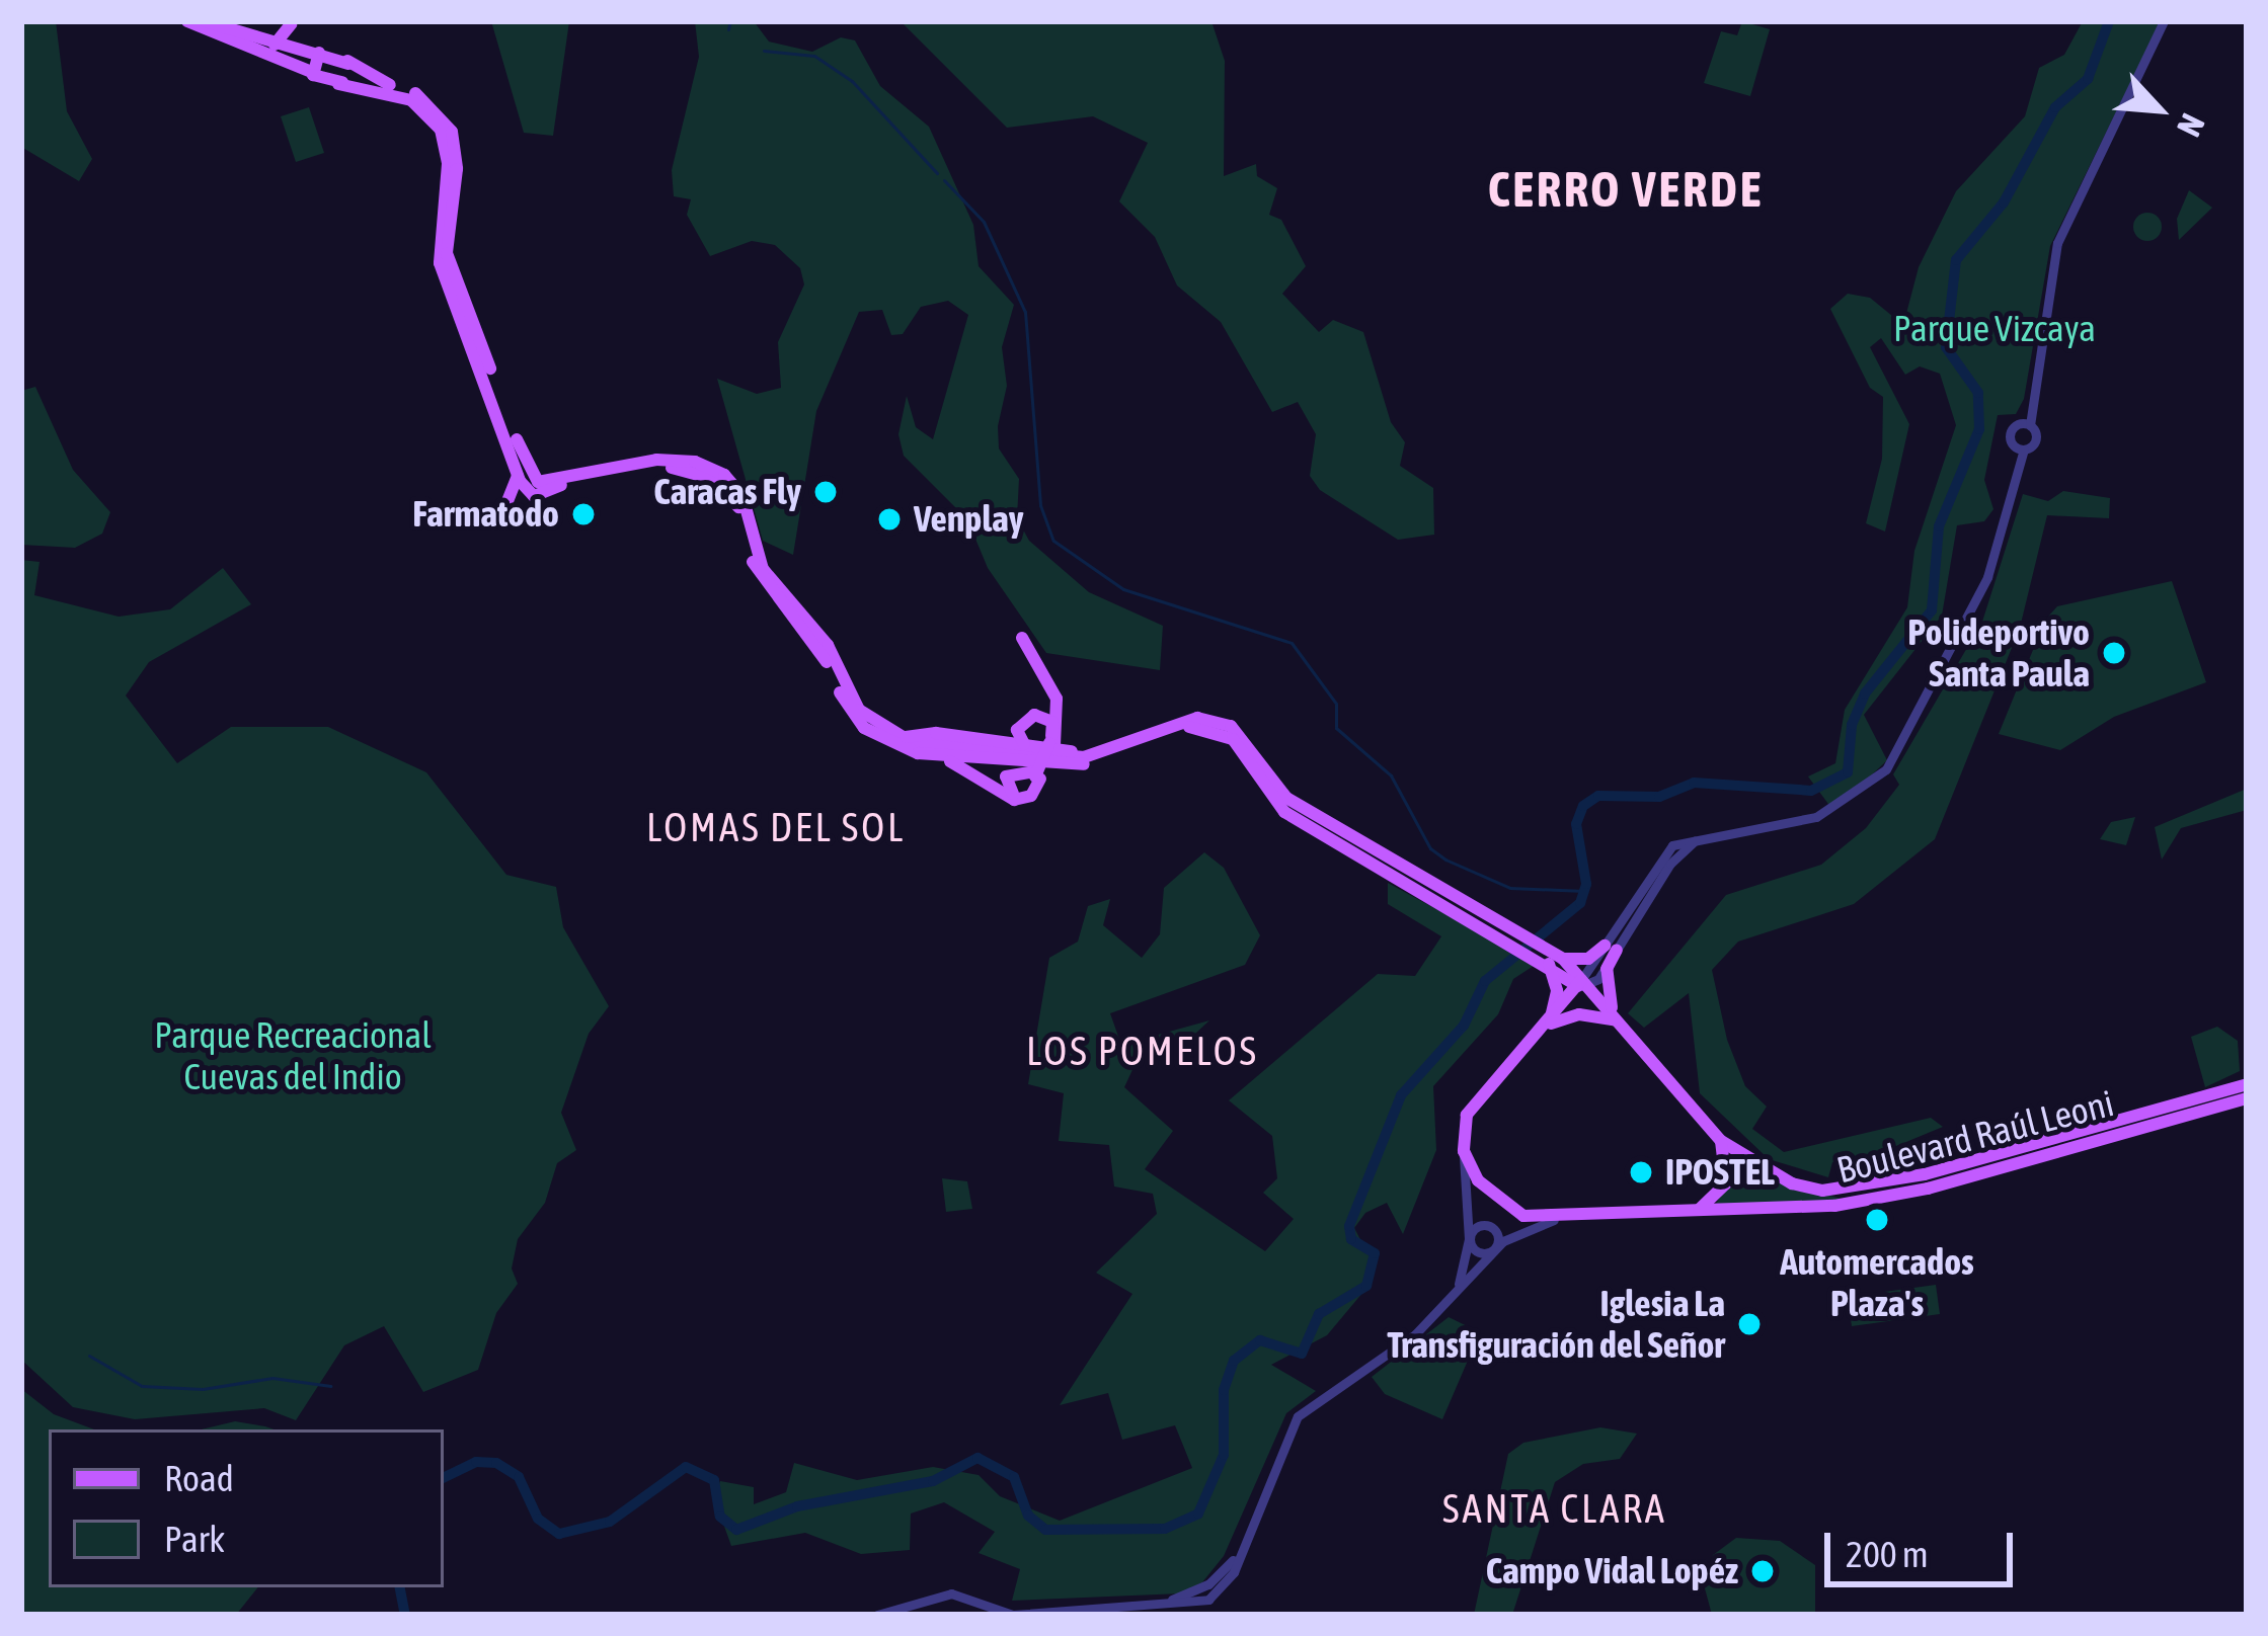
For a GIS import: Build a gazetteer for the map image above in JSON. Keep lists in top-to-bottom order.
{
  "streets": {
    "main road": ["Boulevard Raúl Leoni"]
  },
  "districts": [
    "CERRO VERDE",
    "LOMAS DEL SOL",
    "LOS POMELOS",
    "SANTA CLARA"
  ],
  "parks": ["Parque Vizcaya", "Parque Recreacional Cuevas del Indio"],
  "places": [
    "Caracas Fly",
    "Farmatodo",
    "Venplay",
    "Polideportivo Santa Paula",
    "IPOSTEL",
    "Automercados Plaza's",
    "Iglesia La Transfiguración del Señor",
    "Campo Vidal Lopéz"
  ],
  "legend": ["Road", "Park"],
  "scale_bar": "200 m",
  "north": "bottom right"
}
